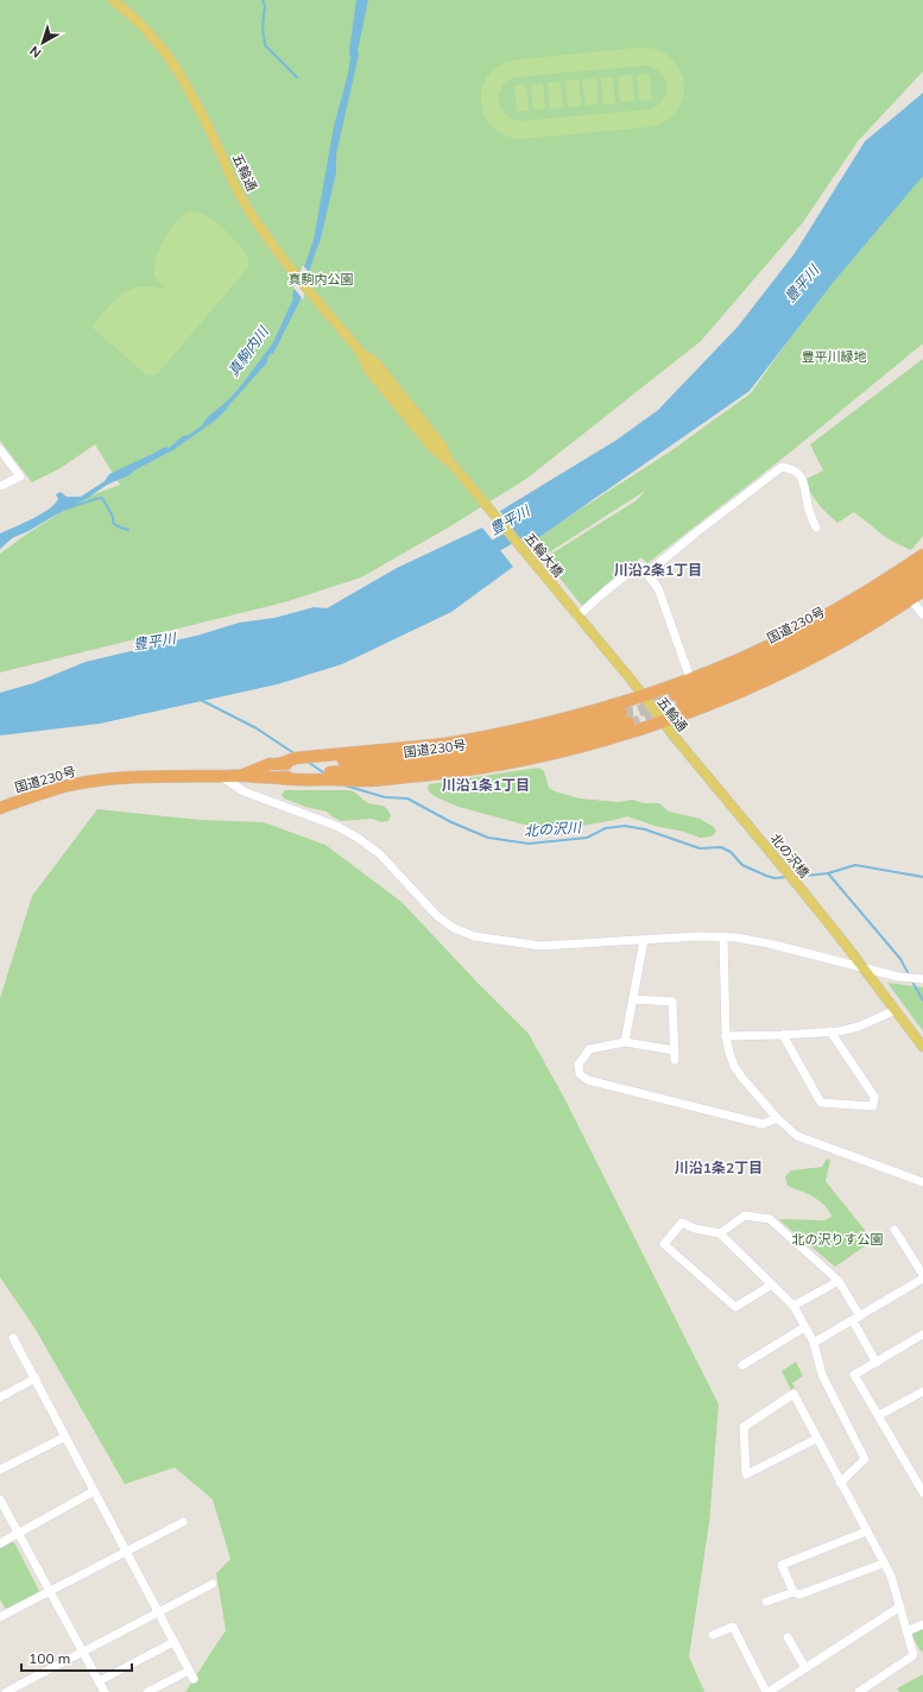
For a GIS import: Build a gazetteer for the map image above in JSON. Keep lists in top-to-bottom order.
{
  "streets": {
    "highway": ["国道230号"],
    "main road": ["五輪通", "五輪大橋", "北の沢橋"]
  },
  "crossings": [
    ["五輪通", "五輪大橋"],
    ["五輪通", "北の沢橋"]
  ],
  "districts": ["川沿2条1丁目", "川沿1条1丁目", "川沿1条2丁目"],
  "water": ["豊平川", "真駒内川", "北の沢川"],
  "parks": ["真駒内公園", "豊平川緑地", "北の沢りす公園"],
  "scale_bar": "100 m",
  "north": "bottom left"
}
